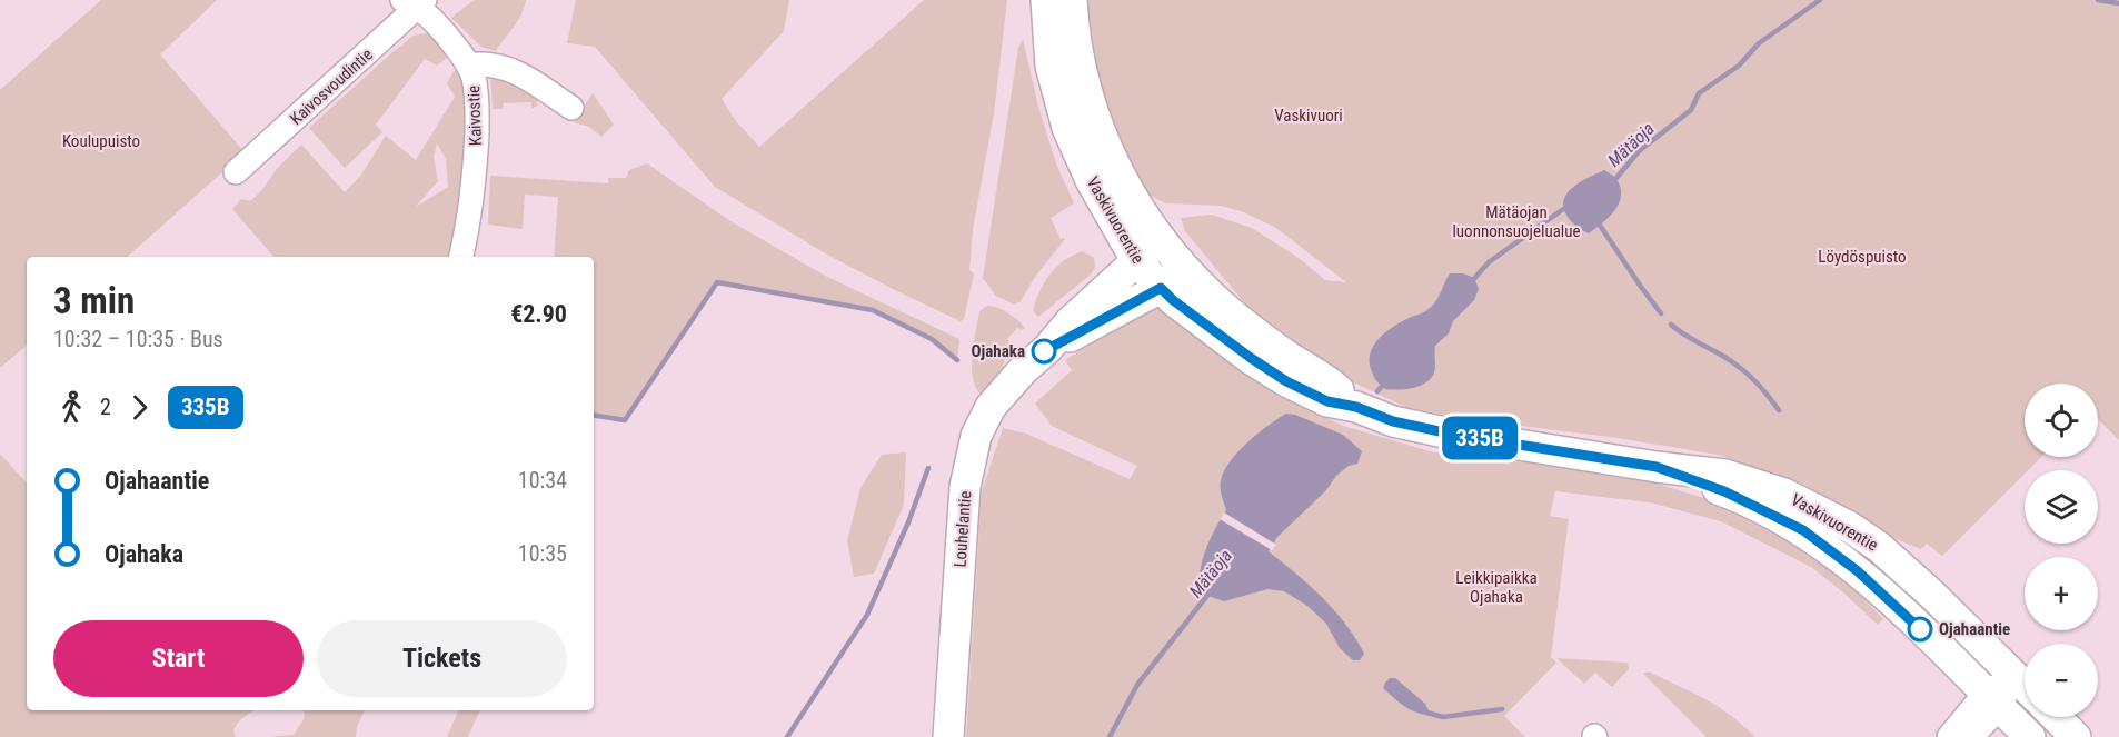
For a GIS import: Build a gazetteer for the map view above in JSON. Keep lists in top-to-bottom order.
{
  "streets": {
    "main road": ["Vaskivuorentie", "Louhelantie"],
    "street": ["Kaivosvoudintie", "Kaivostie"]
  },
  "crossings": [
    ["Kaivosvoudintie", "Kaivostie"],
    ["Vaskivuorentie", "Louhelantie"]
  ],
  "water": ["Mätäoja"],
  "parks": [
    "Vaskivuori",
    "Koulupuisto",
    "Mätäojan luonnonsuojelualue",
    "Löydöspuisto",
    "Leikkipaikka Ojahaka"
  ],
  "places": ["Ojahaka", "Ojahaantie"],
  "lines": ["bus line 335B"],
  "page": {
    "on_map": "335B",
    "heading": ["3 min", "10:32 – 10:35 · Bus", "€2.90"],
    "legs": ["2", "335B"],
    "map_buttons": ["+", "−"],
    "list": [
      {
        "name": "Ojahaantie",
        "value": "10:34"
      },
      {
        "name": "Ojahaka",
        "value": "10:35"
      }
    ],
    "buttons": ["Start", "Tickets"]
  }
}
